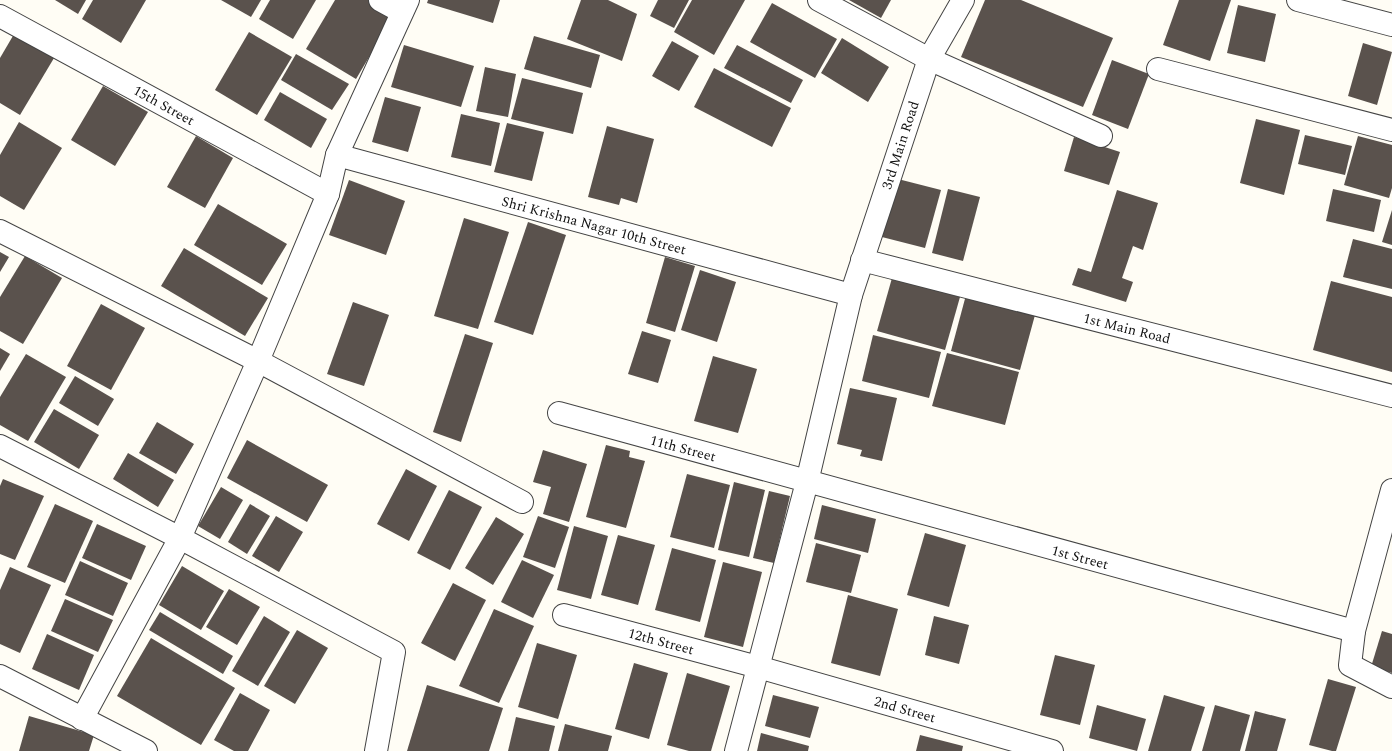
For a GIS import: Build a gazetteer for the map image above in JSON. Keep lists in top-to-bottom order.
{
  "streets": {
    "street": [
      "15th Street",
      "3rd Main Road",
      "Shri Krishna Nagar 10th Street",
      "1st Main Road",
      "11th Street",
      "1st Street",
      "12th Street",
      "2nd Street"
    ]
  },
  "crossings": [
    ["3rd Main Road", "Shri Krishna Nagar 10th Street"],
    ["3rd Main Road", "1st Main Road"],
    ["3rd Main Road", "11th Street"],
    ["3rd Main Road", "1st Street"],
    ["3rd Main Road", "12th Street"],
    ["3rd Main Road", "2nd Street"],
    ["11th Street", "1st Street"],
    ["12th Street", "2nd Street"]
  ]
}
